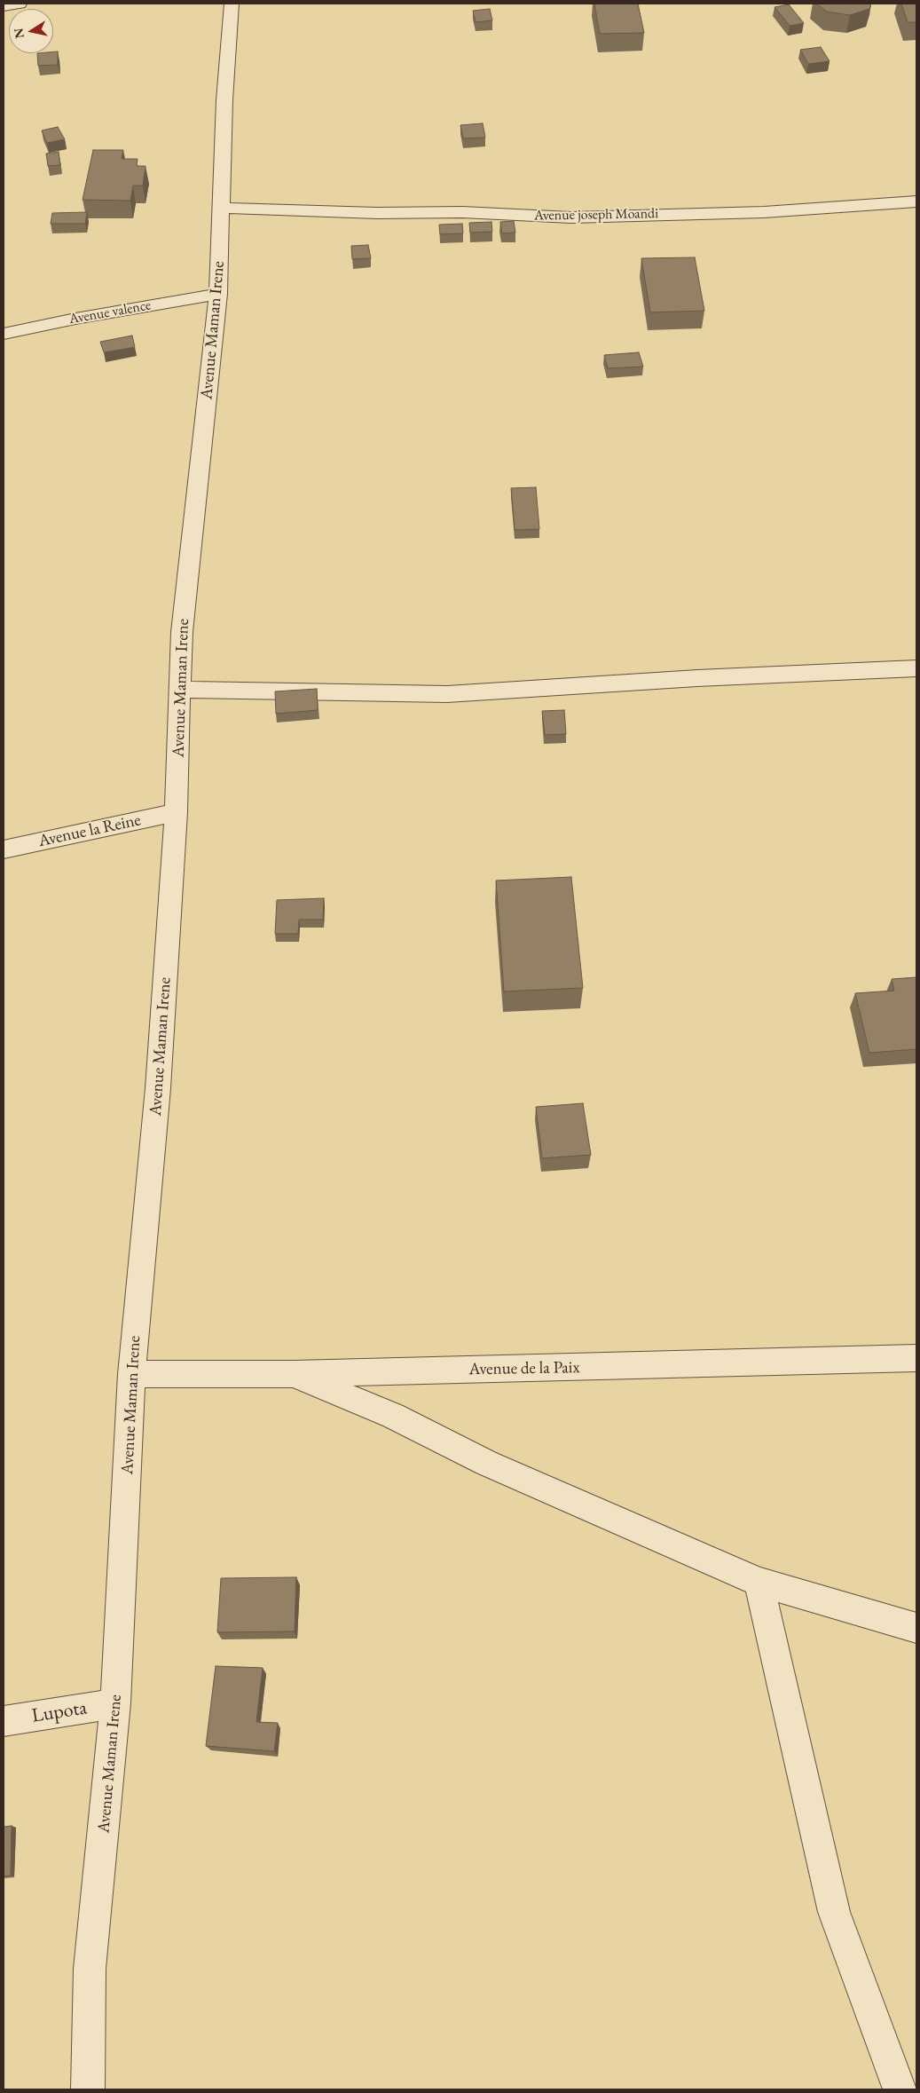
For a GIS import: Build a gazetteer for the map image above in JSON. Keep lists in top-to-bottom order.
{
  "streets": {
    "street": [
      "Avenue joseph Moandi",
      "Avenue valence",
      "Avenue Maman Irene",
      "Avenue la Reine",
      "Avenue de la Paix",
      "Lupota"
    ]
  },
  "crossings": [
    ["Avenue joseph Moandi", "Avenue Maman Irene"],
    ["Avenue valence", "Avenue Maman Irene"],
    ["Avenue Maman Irene", "Avenue la Reine"],
    ["Avenue Maman Irene", "Avenue de la Paix"],
    ["Avenue Maman Irene", "Lupota"]
  ],
  "north": "left"
}
